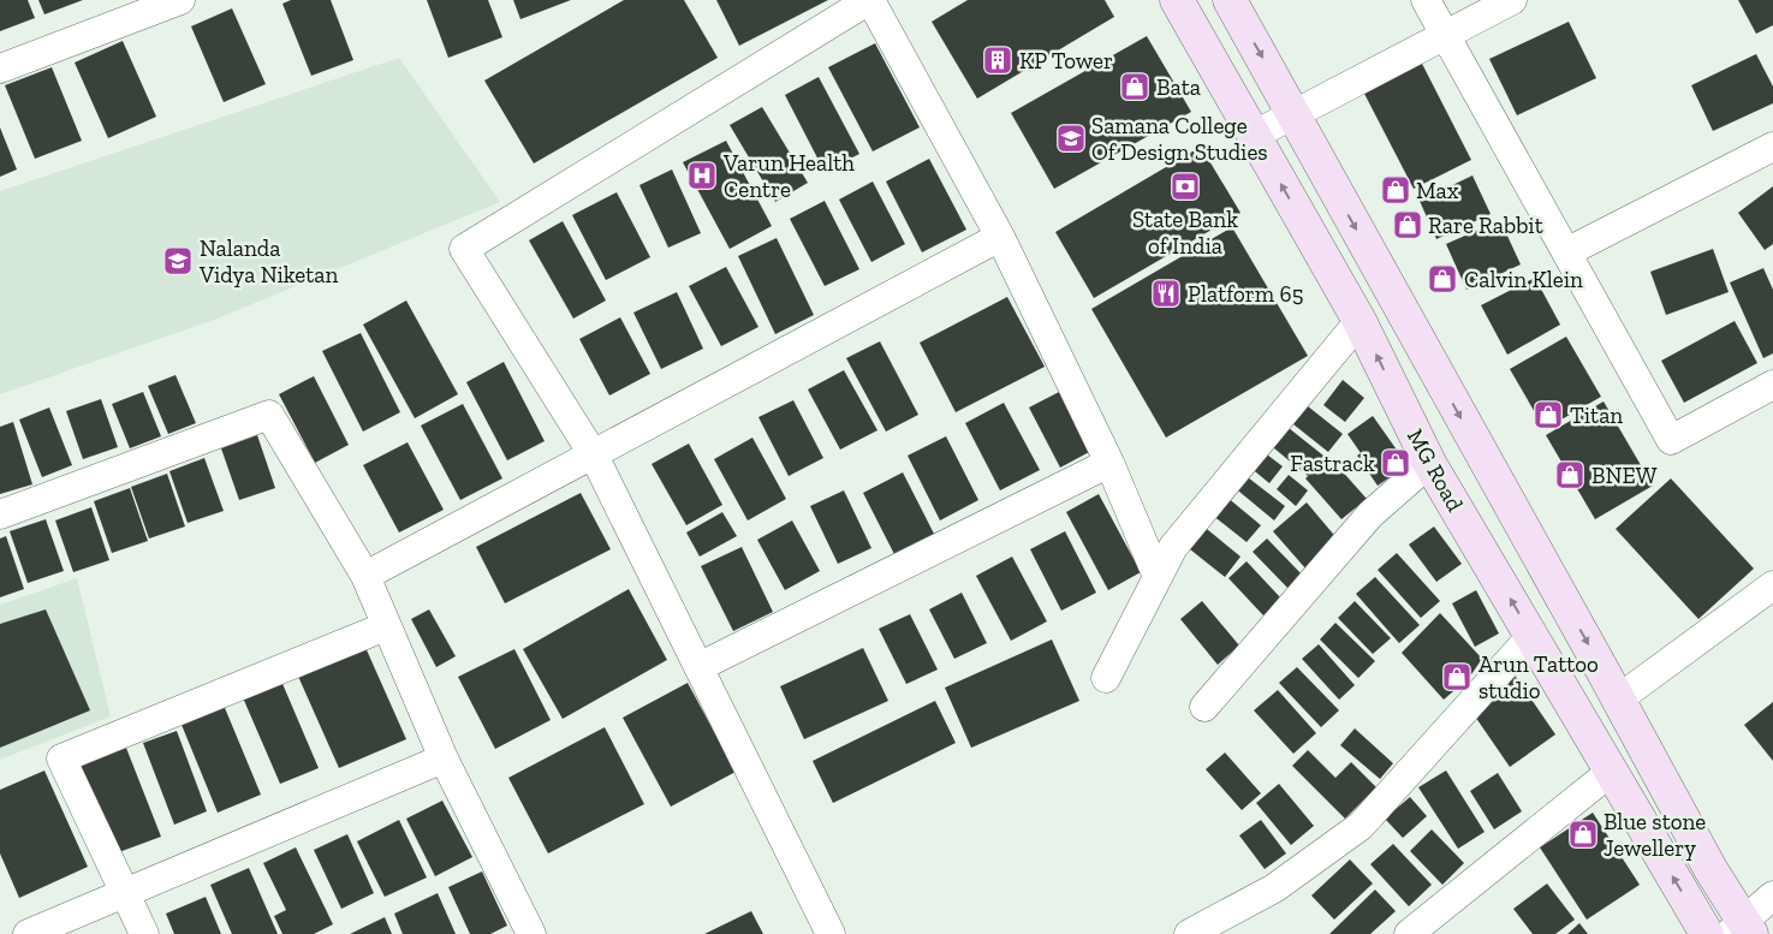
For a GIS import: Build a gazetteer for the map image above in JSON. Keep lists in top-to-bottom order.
{
  "streets": {
    "main road": ["MG Road"]
  },
  "places": {
    "building": ["KP Tower"],
    "shop": [
      "Bata",
      "Max",
      "Rare Rabbit",
      "Calvin Klein",
      "Titan",
      "Fastrack",
      "BNEW",
      "Arun Tattoo studio",
      "Blue stone Jewellery"
    ],
    "school or university": ["Samana College Of Design Studies", "Nalanda Vidya Niketan"],
    "hospital": ["Varun Health Centre"],
    "bank": ["State Bank of India"],
    "restaurant": ["Platform 65"]
  }
}
